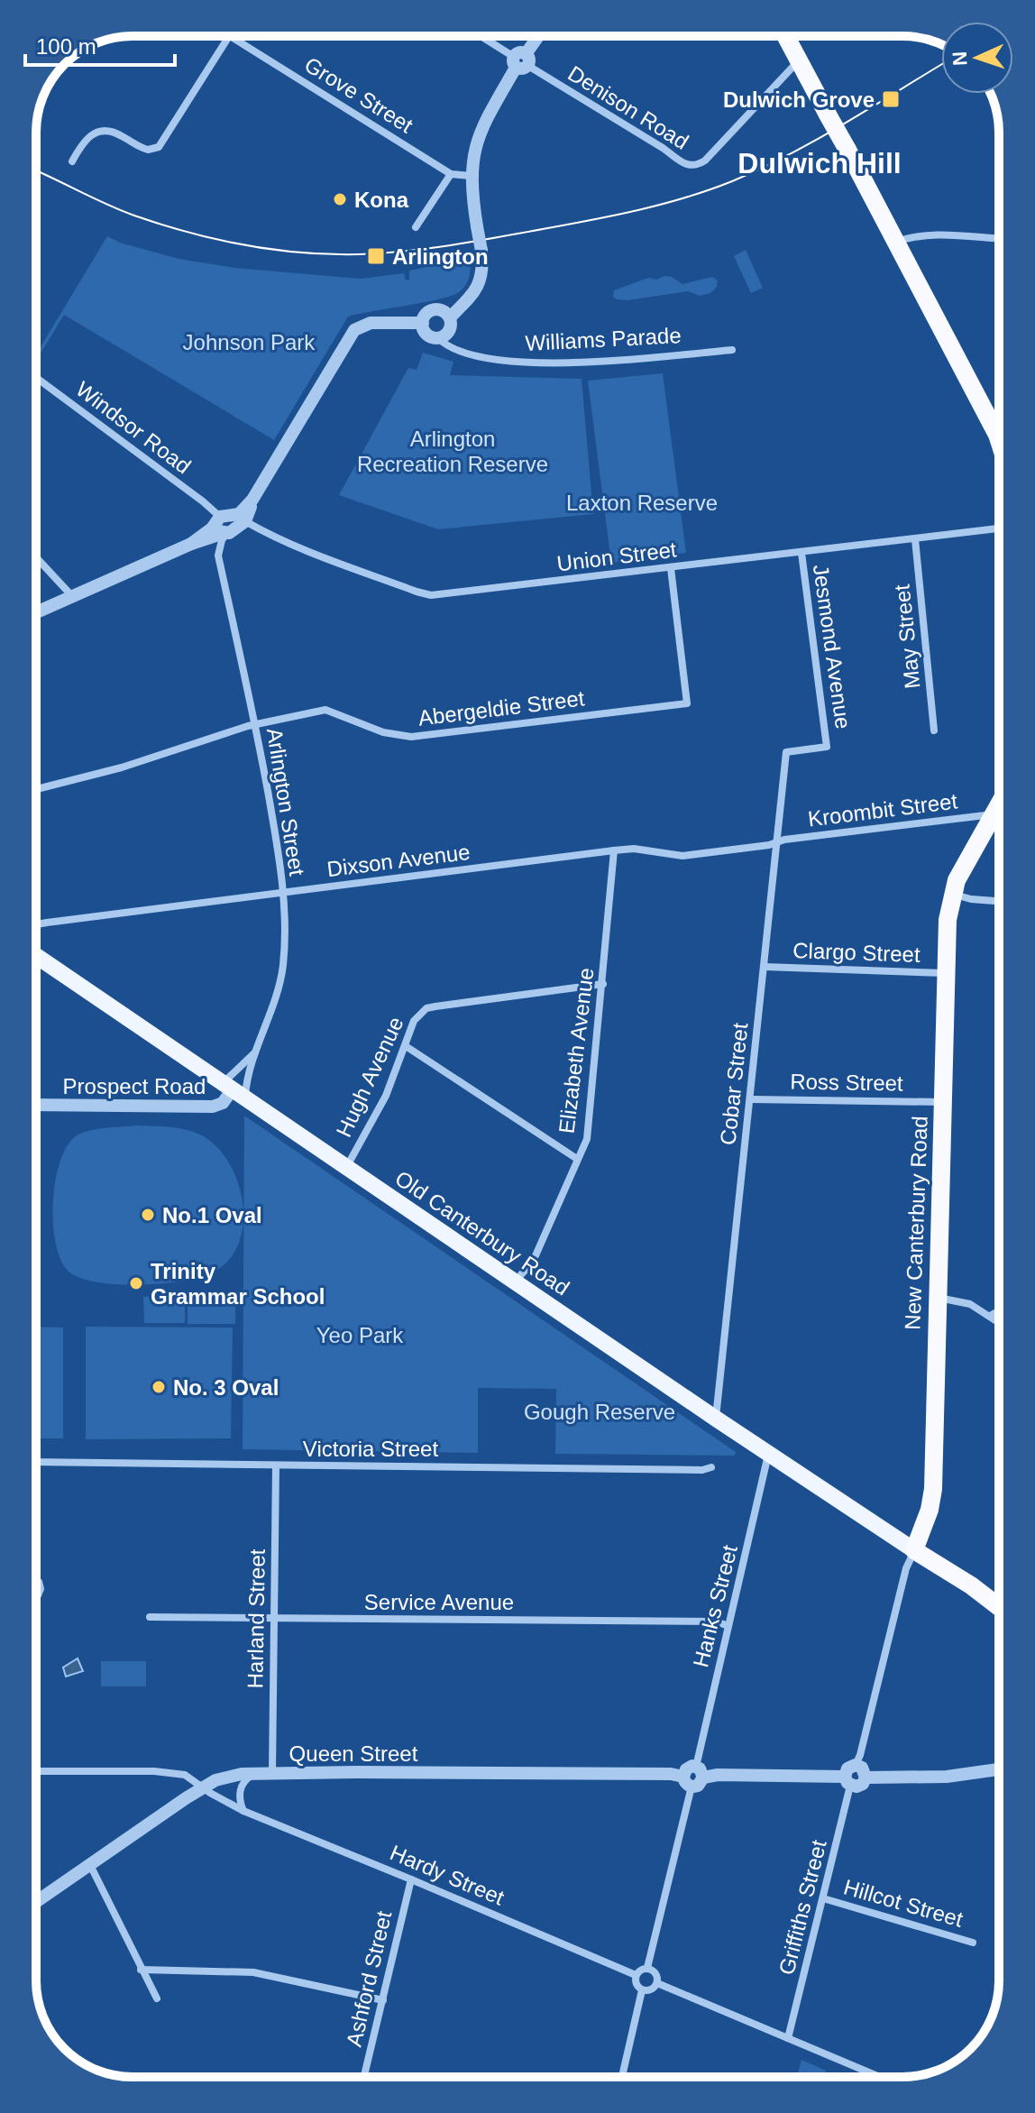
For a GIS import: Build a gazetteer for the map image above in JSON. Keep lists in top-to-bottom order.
{
  "streets": {
    "highway": ["New Canterbury Road"],
    "main road": ["Old Canterbury Road"],
    "street": [
      "Grove Street",
      "Denison Road",
      "Williams Parade",
      "Windsor Road",
      "Union Street",
      "May Street",
      "Jesmond Avenue",
      "Abergeldie Street",
      "Arlington Street",
      "Kroombit Street",
      "Dixson Avenue",
      "Clargo Street",
      "Elizabeth Avenue",
      "Hugh Avenue",
      "Ross Street",
      "Cobar Street",
      "Prospect Road",
      "Victoria Street",
      "Service Avenue",
      "Hanks Street",
      "Harland Street",
      "Queen Street",
      "Hardy Street",
      "Hillcot Street",
      "Griffiths Street",
      "Ashford Street"
    ]
  },
  "crossings": [
    ["Windsor Road", "Union Street"],
    ["Windsor Road", "Arlington Street"],
    ["Union Street", "May Street"],
    ["Union Street", "Jesmond Avenue"],
    ["Union Street", "Abergeldie Street"],
    ["Union Street", "Arlington Street"],
    ["Jesmond Avenue", "Cobar Street"],
    ["Abergeldie Street", "Arlington Street"],
    ["Arlington Street", "Dixson Avenue"],
    ["Arlington Street", "Prospect Road"],
    ["Arlington Street", "Old Canterbury Road"],
    ["Kroombit Street", "Dixson Avenue"],
    ["Kroombit Street", "Cobar Street"],
    ["Dixson Avenue", "Elizabeth Avenue"],
    ["Dixson Avenue", "Cobar Street"],
    ["Clargo Street", "Cobar Street"],
    ["Clargo Street", "New Canterbury Road"],
    ["Elizabeth Avenue", "Hugh Avenue"],
    ["Elizabeth Avenue", "Old Canterbury Road"],
    ["Hugh Avenue", "Old Canterbury Road"],
    ["Ross Street", "Cobar Street"],
    ["Ross Street", "New Canterbury Road"],
    ["Cobar Street", "Old Canterbury Road"],
    ["Prospect Road", "Old Canterbury Road"],
    ["New Canterbury Road", "Old Canterbury Road"],
    ["Old Canterbury Road", "Hanks Street"],
    ["Victoria Street", "Harland Street"],
    ["Service Avenue", "Hanks Street"],
    ["Service Avenue", "Harland Street"],
    ["Harland Street", "Queen Street"],
    ["Queen Street", "Hardy Street"],
    ["Hardy Street", "Ashford Street"],
    ["Hillcot Street", "Griffiths Street"]
  ],
  "districts": ["Dulwich Hill"],
  "parks": [
    "Johnson Park",
    "Arlington Recreation Reserve",
    "Laxton Reserve",
    "Yeo Park",
    "Gough Reserve"
  ],
  "places": {
    "transit": ["Dulwich Grove", "Arlington"],
    "other": [
      "Kona",
      "No.1 Oval",
      "Trinity Grammar School",
      "No. 3 Oval"
    ]
  },
  "scale_bar": "100 m",
  "north": "left"
}
